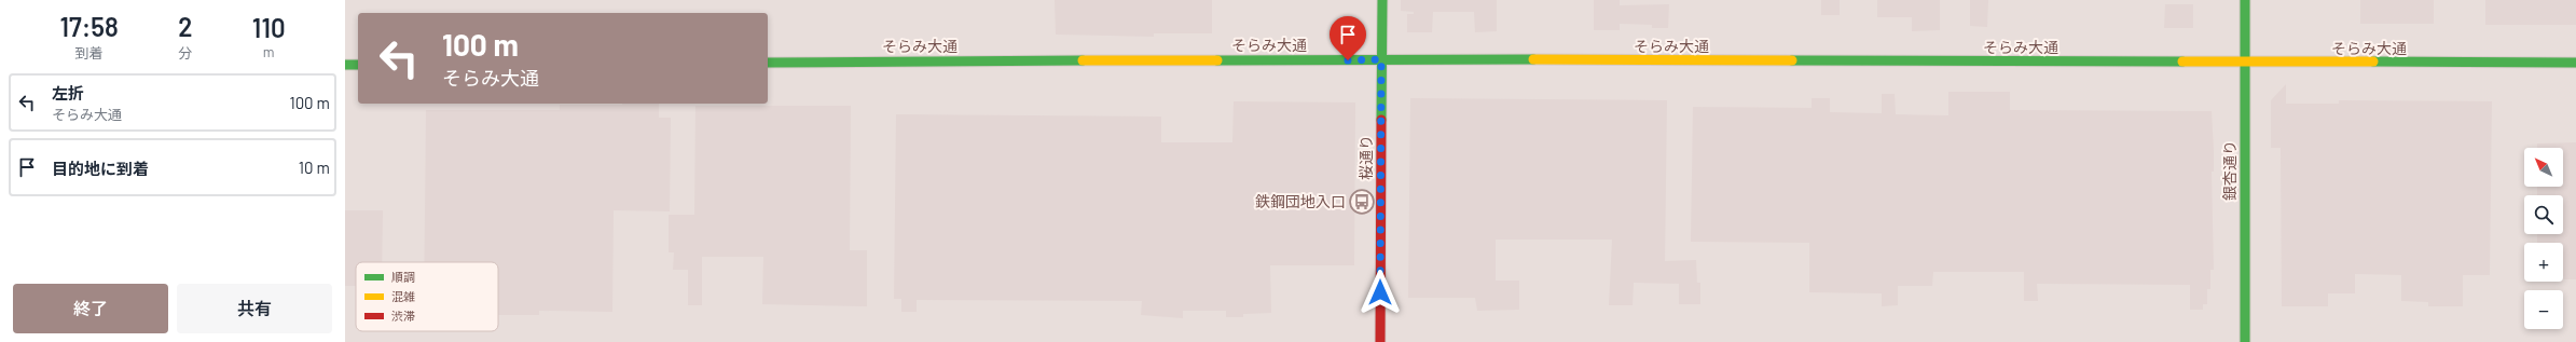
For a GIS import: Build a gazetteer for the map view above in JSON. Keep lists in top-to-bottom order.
{
  "streets": {
    "street": ["そらみ大通", "桜通り", "銀杏通り"]
  },
  "crossings": [
    ["そらみ大通", "桜通り"],
    ["そらみ大通", "銀杏通り"]
  ],
  "places": {
    "bus stop": ["鉄鋼団地入口"]
  },
  "legend": ["順調", "混雑", "渋滞"],
  "north": "top left",
  "page": {
    "eta": [
      "17:58",
      "到着",
      "2",
      "分",
      "110",
      "m"
    ],
    "turn": ["100 m", "そらみ大通"],
    "list": [
      {
        "name": "左折",
        "note": "そらみ大通",
        "value": "100 m"
      },
      {
        "name": "目的地に到着",
        "value": "10 m"
      }
    ],
    "map_buttons": ["+", "−"],
    "buttons": ["終了", "共有"]
  }
}
